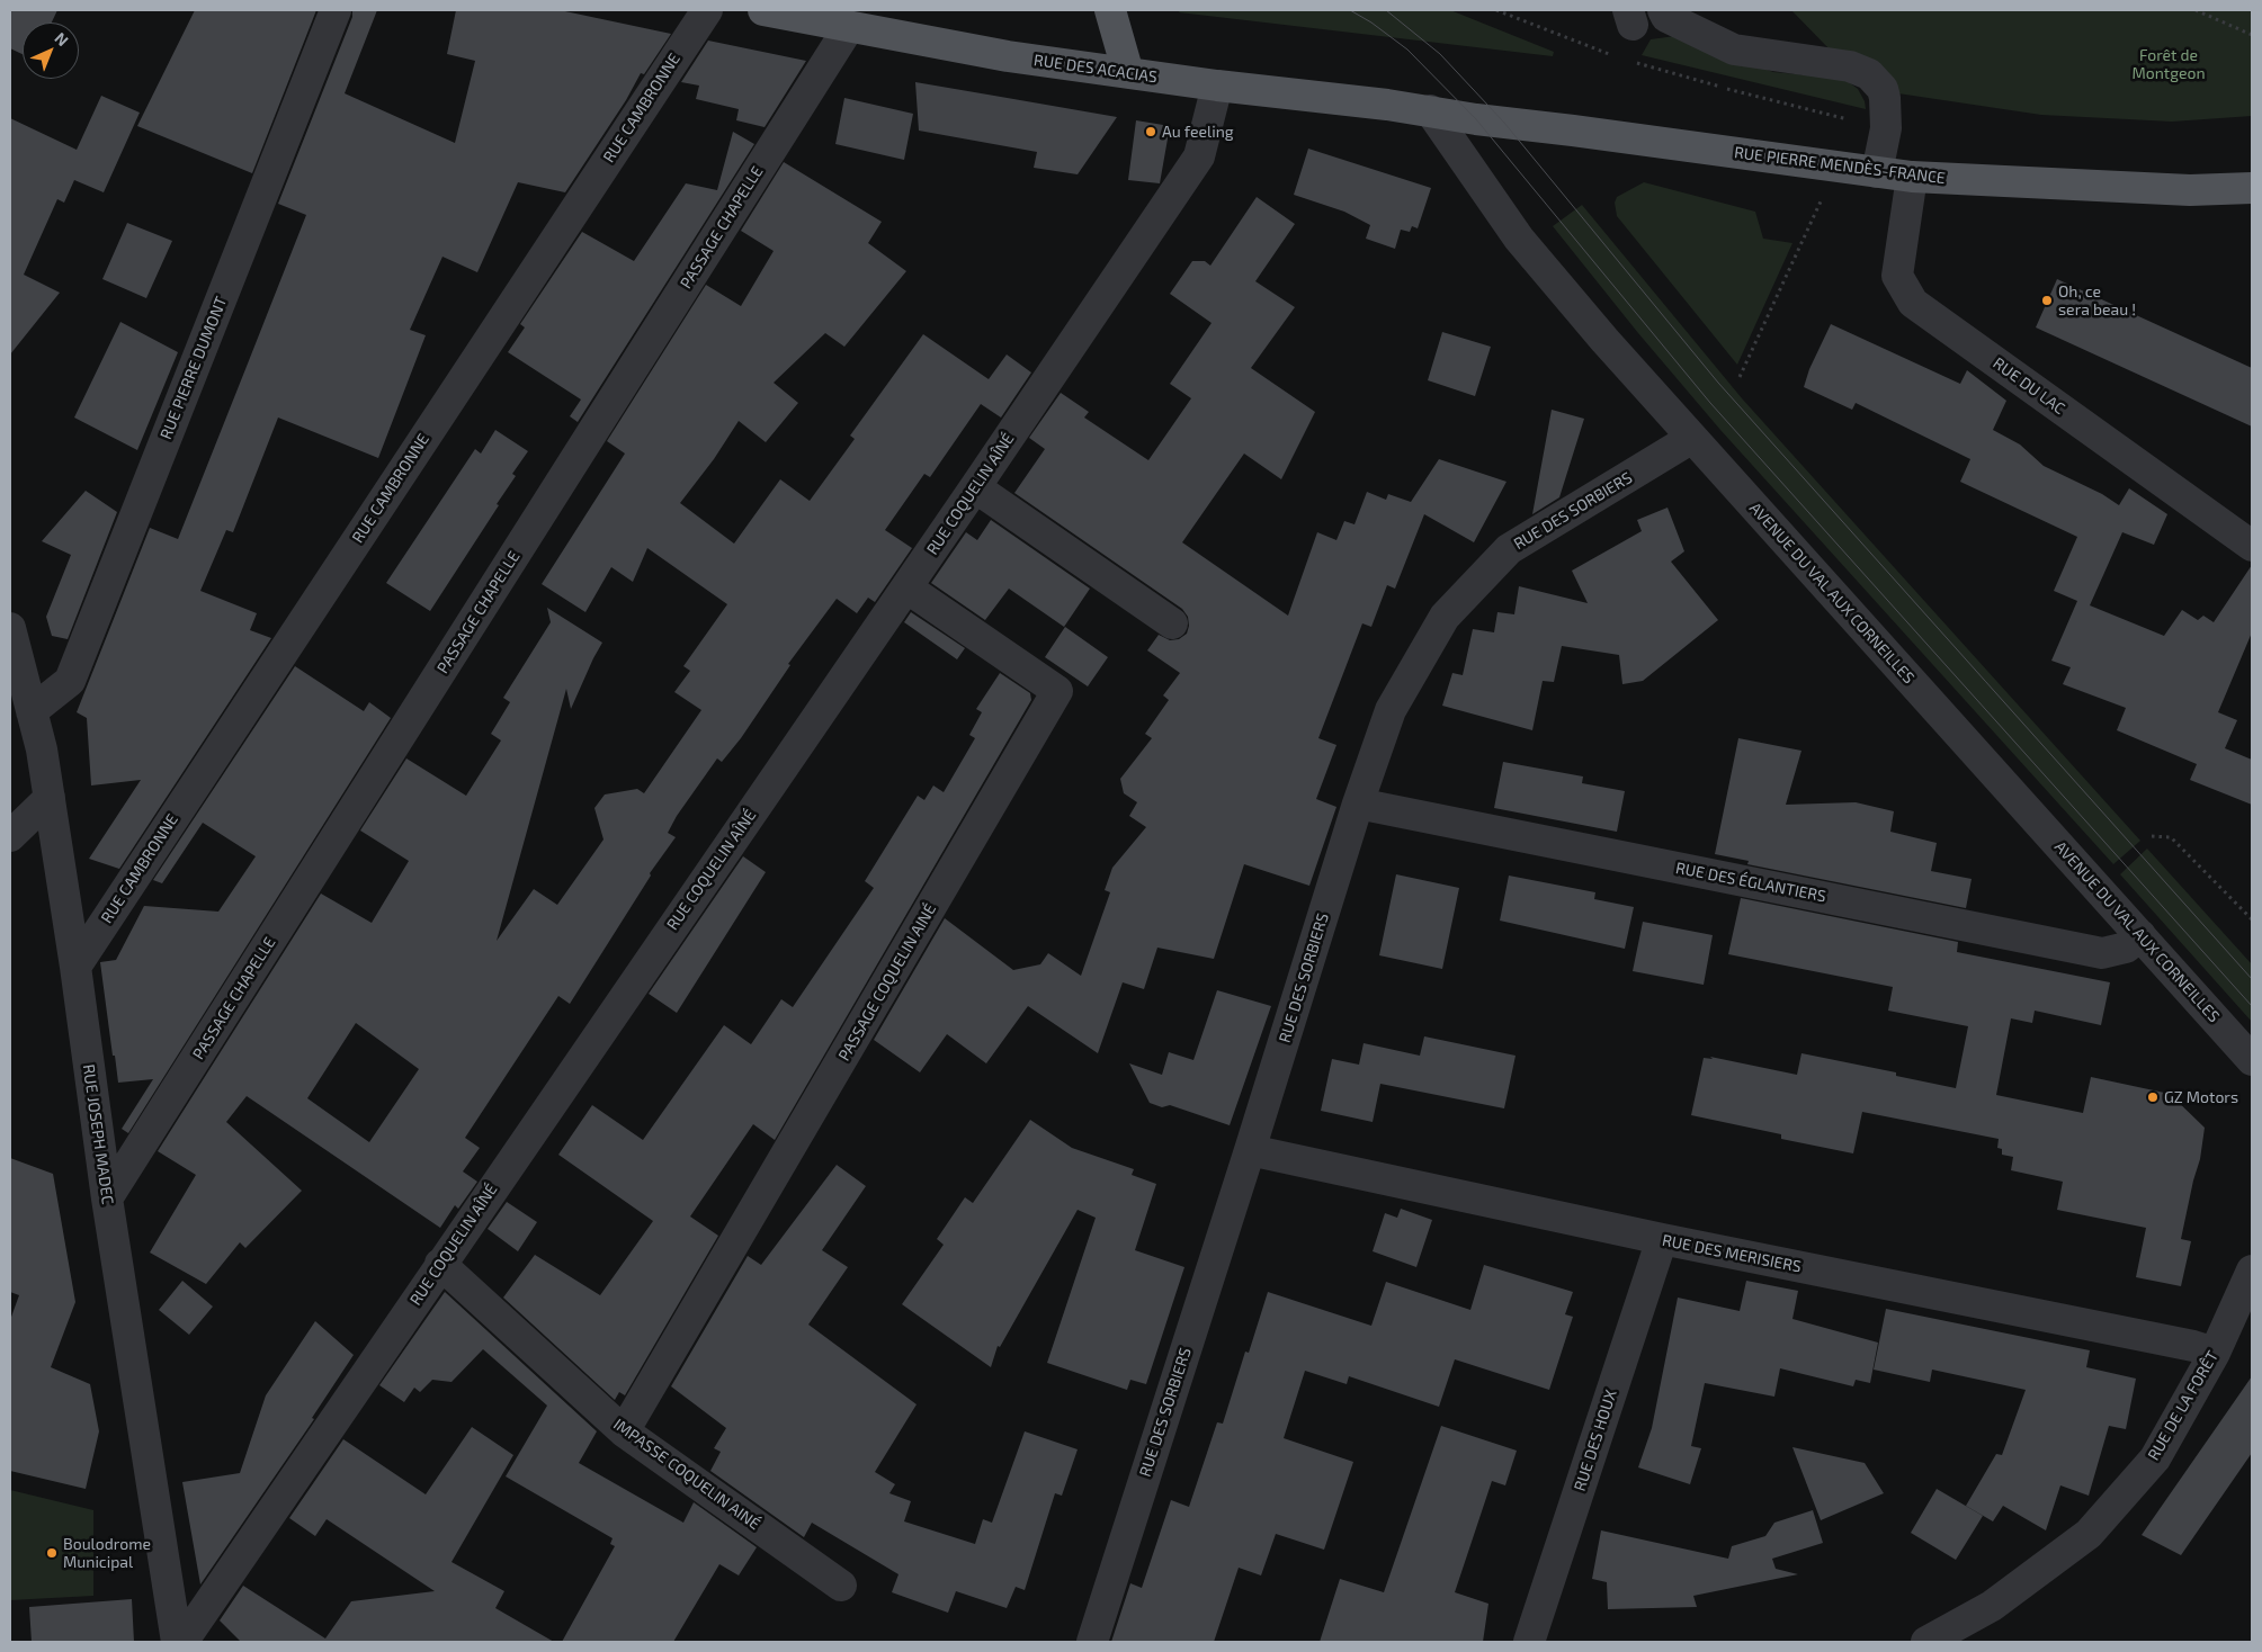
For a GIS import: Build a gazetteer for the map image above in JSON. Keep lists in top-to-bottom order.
{
  "streets": {
    "main road": ["RUE DES ACACIAS", "RUE PIERRE MENDÈS-FRANCE"],
    "street": [
      "RUE CAMBRONNE",
      "PASSAGE CHAPELLE",
      "RUE PIERRE DUMONT",
      "RUE DU LAC",
      "RUE COQUELIN AÎNÉ",
      "RUE DES SORBIERS",
      "AVENUE DU VAL AUX CORNEILLES",
      "RUE DES ÉGLANTIERS",
      "PASSAGE COQUELIN AINÉ",
      "RUE JOSEPH MADEC",
      "RUE DES MERISIERS",
      "RUE DE LA FORÊT",
      "RUE DES HOUX",
      "IMPASSE COQUELIN AINÉ"
    ]
  },
  "crossings": [
    ["RUE DES ACACIAS", "RUE PIERRE MENDÈS-FRANCE"],
    ["RUE DES ACACIAS", "PASSAGE CHAPELLE"],
    ["RUE DES ACACIAS", "RUE COQUELIN AÎNÉ"],
    ["RUE DES ACACIAS", "AVENUE DU VAL AUX CORNEILLES"],
    ["RUE CAMBRONNE", "RUE JOSEPH MADEC"],
    ["RUE PIERRE MENDÈS-FRANCE", "RUE DU LAC"],
    ["RUE PIERRE MENDÈS-FRANCE", "AVENUE DU VAL AUX CORNEILLES"],
    ["PASSAGE CHAPELLE", "RUE JOSEPH MADEC"],
    ["RUE PIERRE DUMONT", "RUE JOSEPH MADEC"],
    ["RUE COQUELIN AÎNÉ", "PASSAGE COQUELIN AINÉ"],
    ["RUE COQUELIN AÎNÉ", "IMPASSE COQUELIN AINÉ"],
    ["RUE DES SORBIERS", "AVENUE DU VAL AUX CORNEILLES"],
    ["RUE DES SORBIERS", "RUE DES ÉGLANTIERS"],
    ["RUE DES SORBIERS", "RUE DES MERISIERS"],
    ["AVENUE DU VAL AUX CORNEILLES", "RUE DES ÉGLANTIERS"],
    ["PASSAGE COQUELIN AINÉ", "IMPASSE COQUELIN AINÉ"],
    ["RUE DES MERISIERS", "RUE DE LA FORÊT"],
    ["RUE DES MERISIERS", "RUE DES HOUX"]
  ],
  "parks": ["Forêt de Montgeon"],
  "places": [
    "Au feeling",
    "Oh, ce sera beau !",
    "GZ Motors",
    "Boulodrome Municipal"
  ],
  "north": "top right"
}
